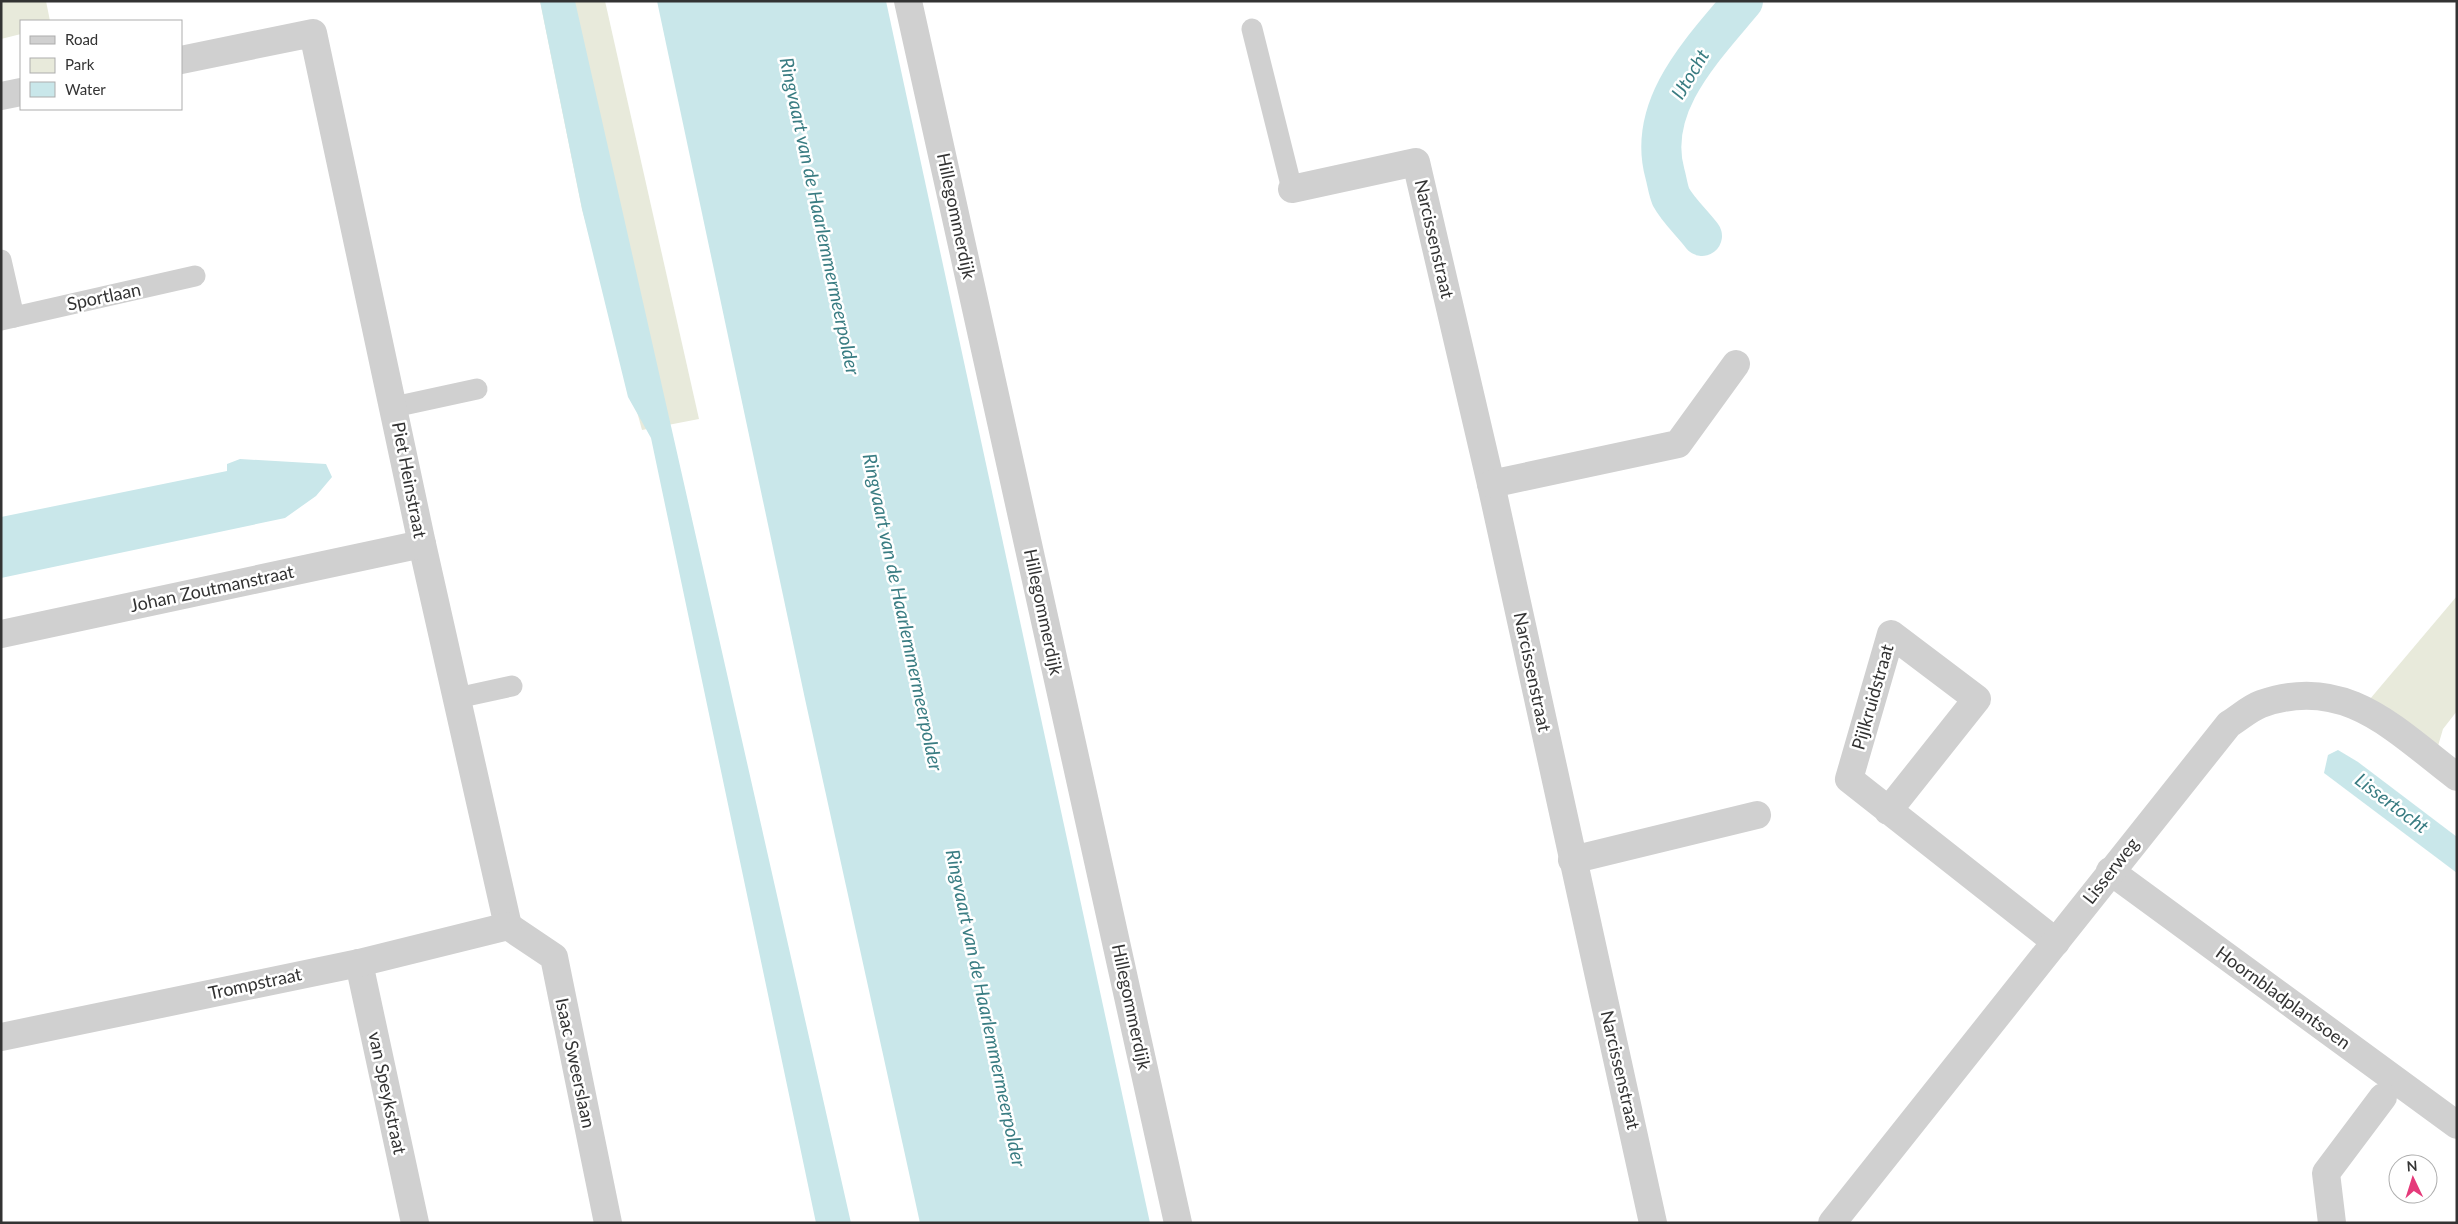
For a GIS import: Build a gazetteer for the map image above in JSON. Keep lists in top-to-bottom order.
{
  "streets": {
    "street": [
      "Hillegommerdijk",
      "Narcissenstraat",
      "Piet Heinstraat",
      "Johan Zoutmanstraat",
      "Pijlkruidstraat",
      "Lisserweg",
      "Trompstraat",
      "Hoornbladplantsoen",
      "Isaac Sweerslaan",
      "van Speykstraat"
    ],
    "lane": ["Sportlaan"]
  },
  "crossings": [
    ["Piet Heinstraat", "Johan Zoutmanstraat"],
    ["Piet Heinstraat", "Trompstraat"],
    ["Piet Heinstraat", "Isaac Sweerslaan"],
    ["Pijlkruidstraat", "Lisserweg"],
    ["Lisserweg", "Hoornbladplantsoen"],
    ["Trompstraat", "Isaac Sweerslaan"],
    ["Trompstraat", "van Speykstraat"]
  ],
  "water": ["IJtocht", "Ringvaart van de Haarlemmermeerpolder", "Lissertocht"],
  "legend": ["Road", "Park", "Water"],
  "north": "top"
}
